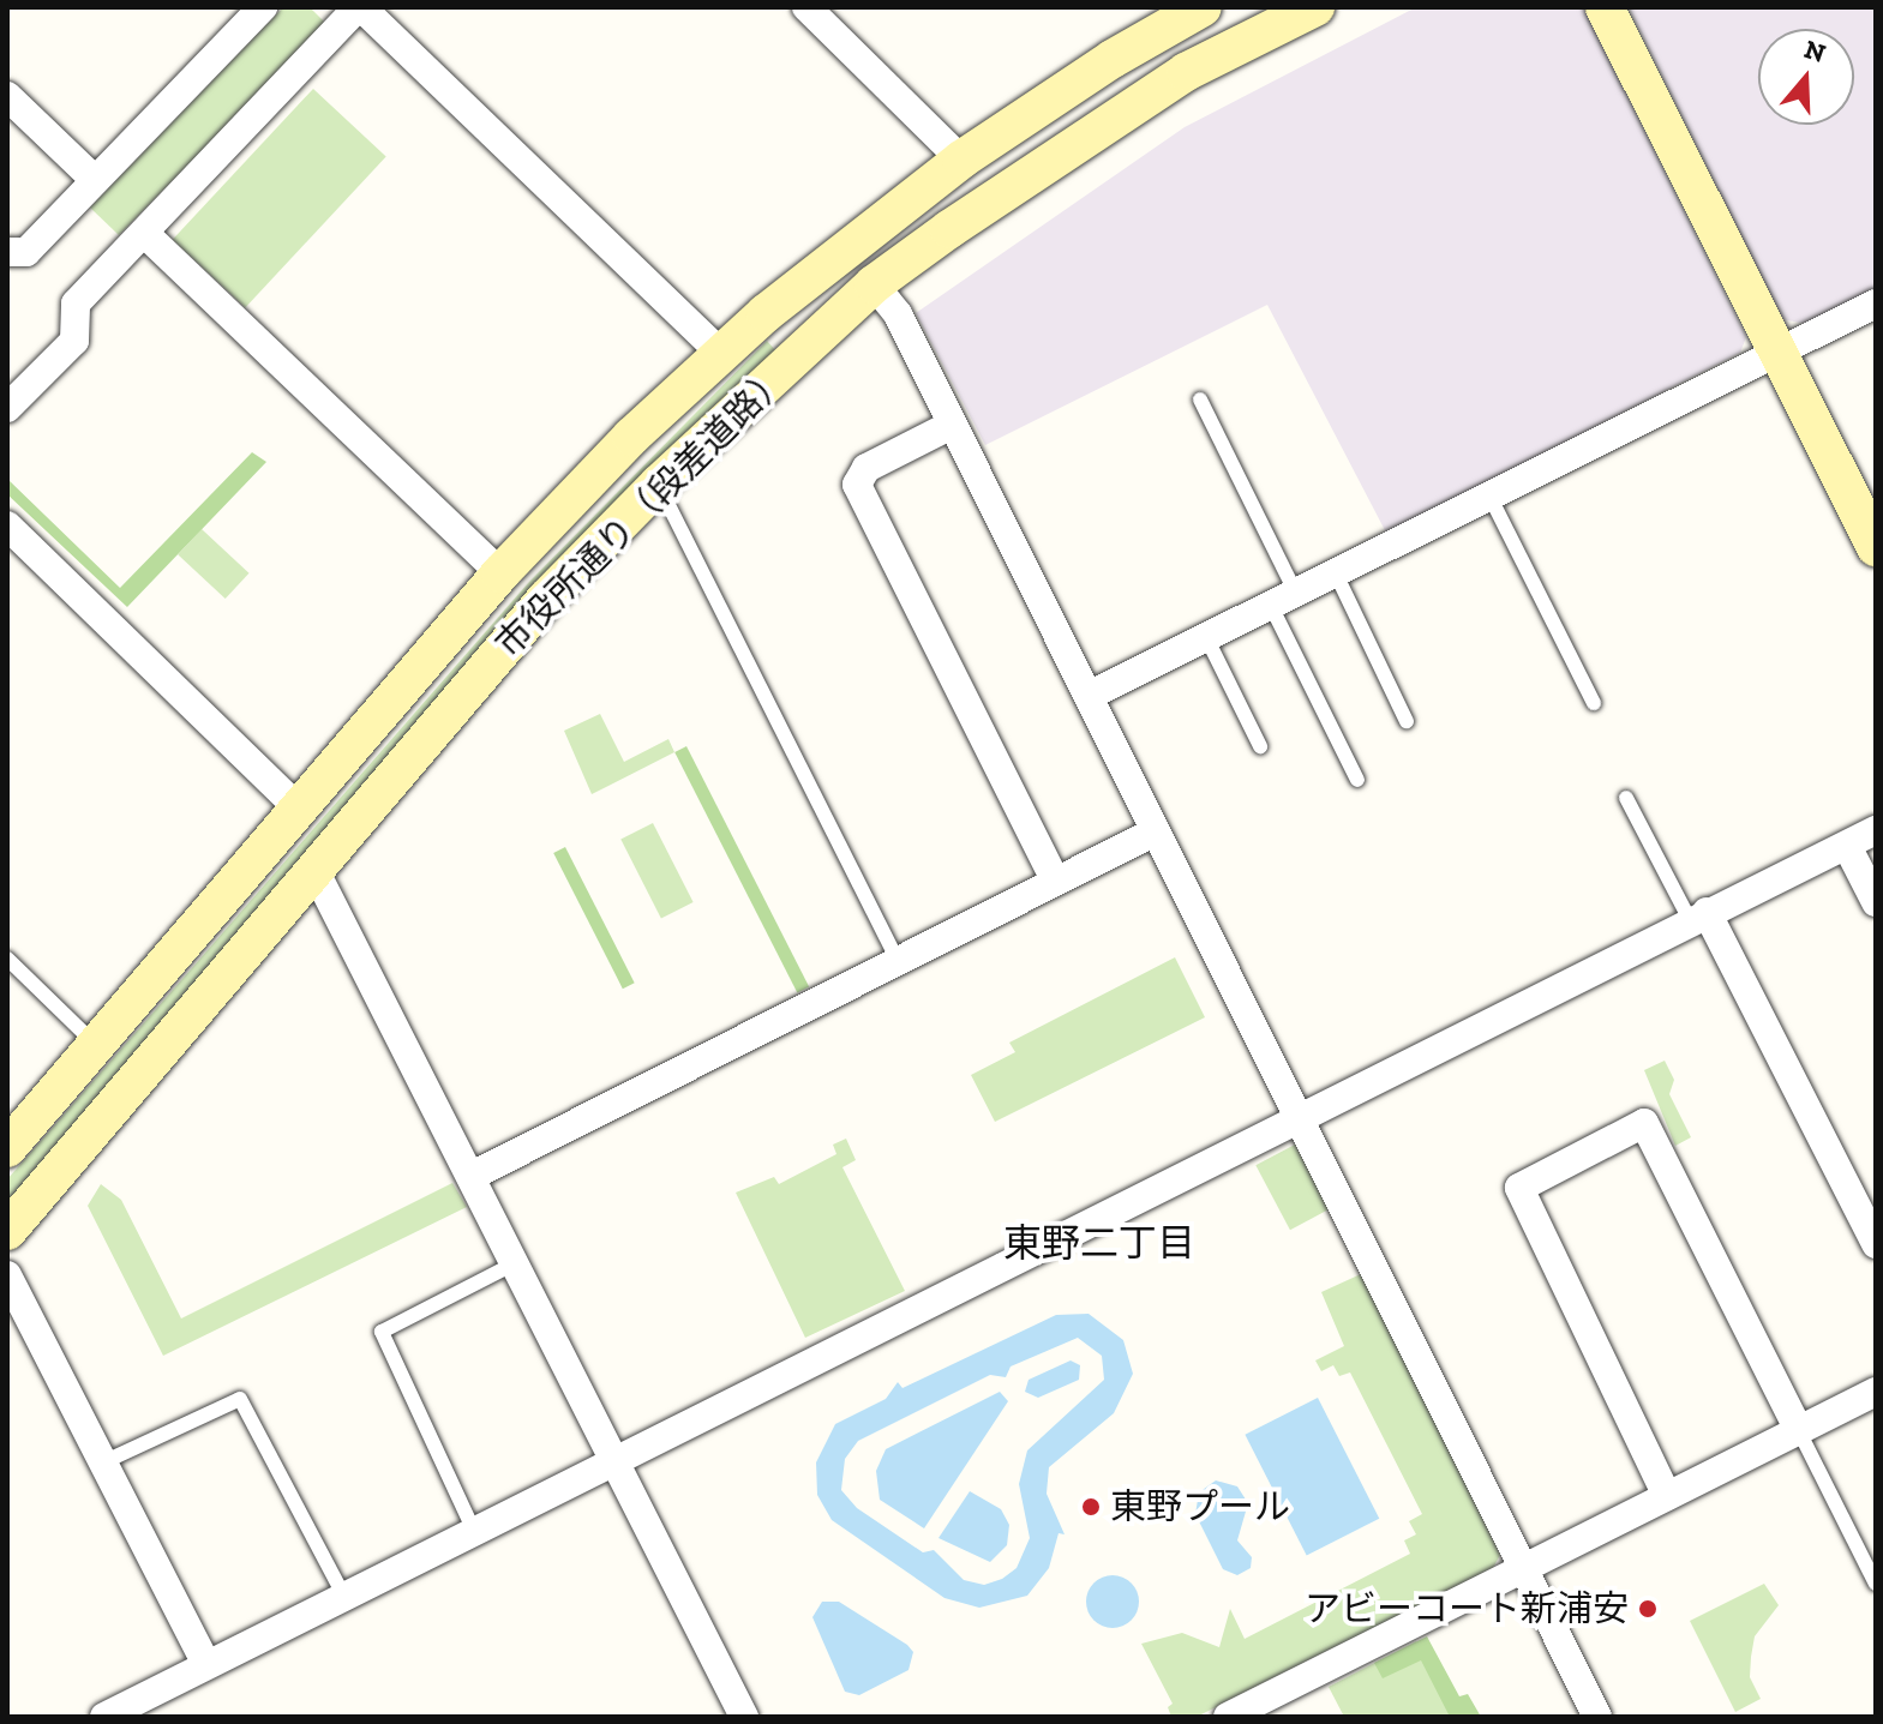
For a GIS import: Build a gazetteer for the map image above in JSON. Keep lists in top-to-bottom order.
{
  "streets": {
    "street": ["市役所通り（段差道路）"]
  },
  "districts": ["東野二丁目"],
  "places": ["東野プール", "アビーコート新浦安"],
  "north": "top"
}
